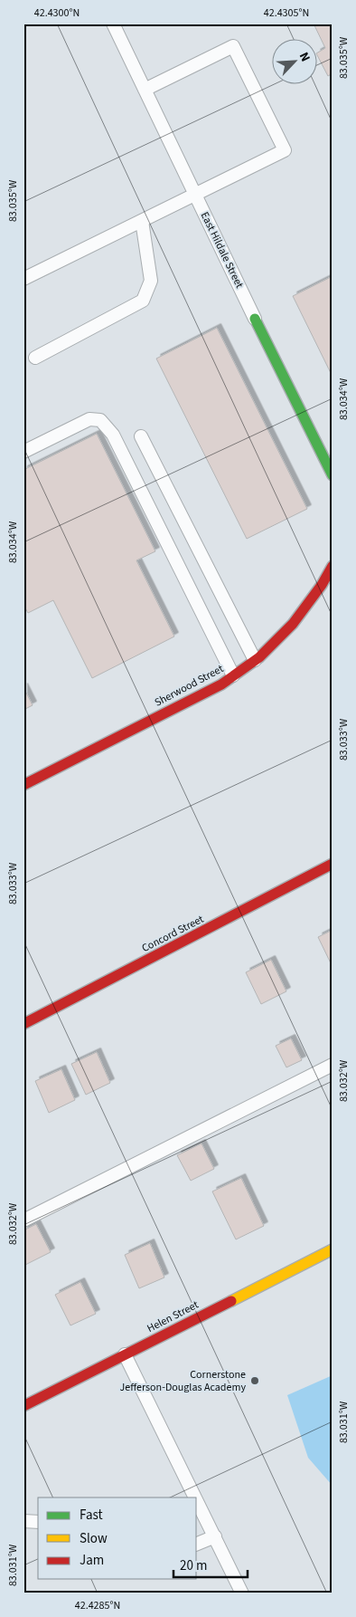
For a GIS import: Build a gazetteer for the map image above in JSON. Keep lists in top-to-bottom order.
{
  "streets": {
    "street": [
      "East Hildale Street",
      "Sherwood Street",
      "Concord Street",
      "Helen Street"
    ]
  },
  "places": ["Cornerstone Jefferson-Douglas Academy"],
  "legend": ["Fast", "Slow", "Jam"],
  "scale_bar": "20 m",
  "north": "top right",
  "coordinates": [
    "42.4300°N",
    "42.4305°N",
    "83.035°W",
    "83.034°W",
    "83.033°W",
    "83.032°W",
    "83.031°W",
    "42.4285°N"
  ]
}
